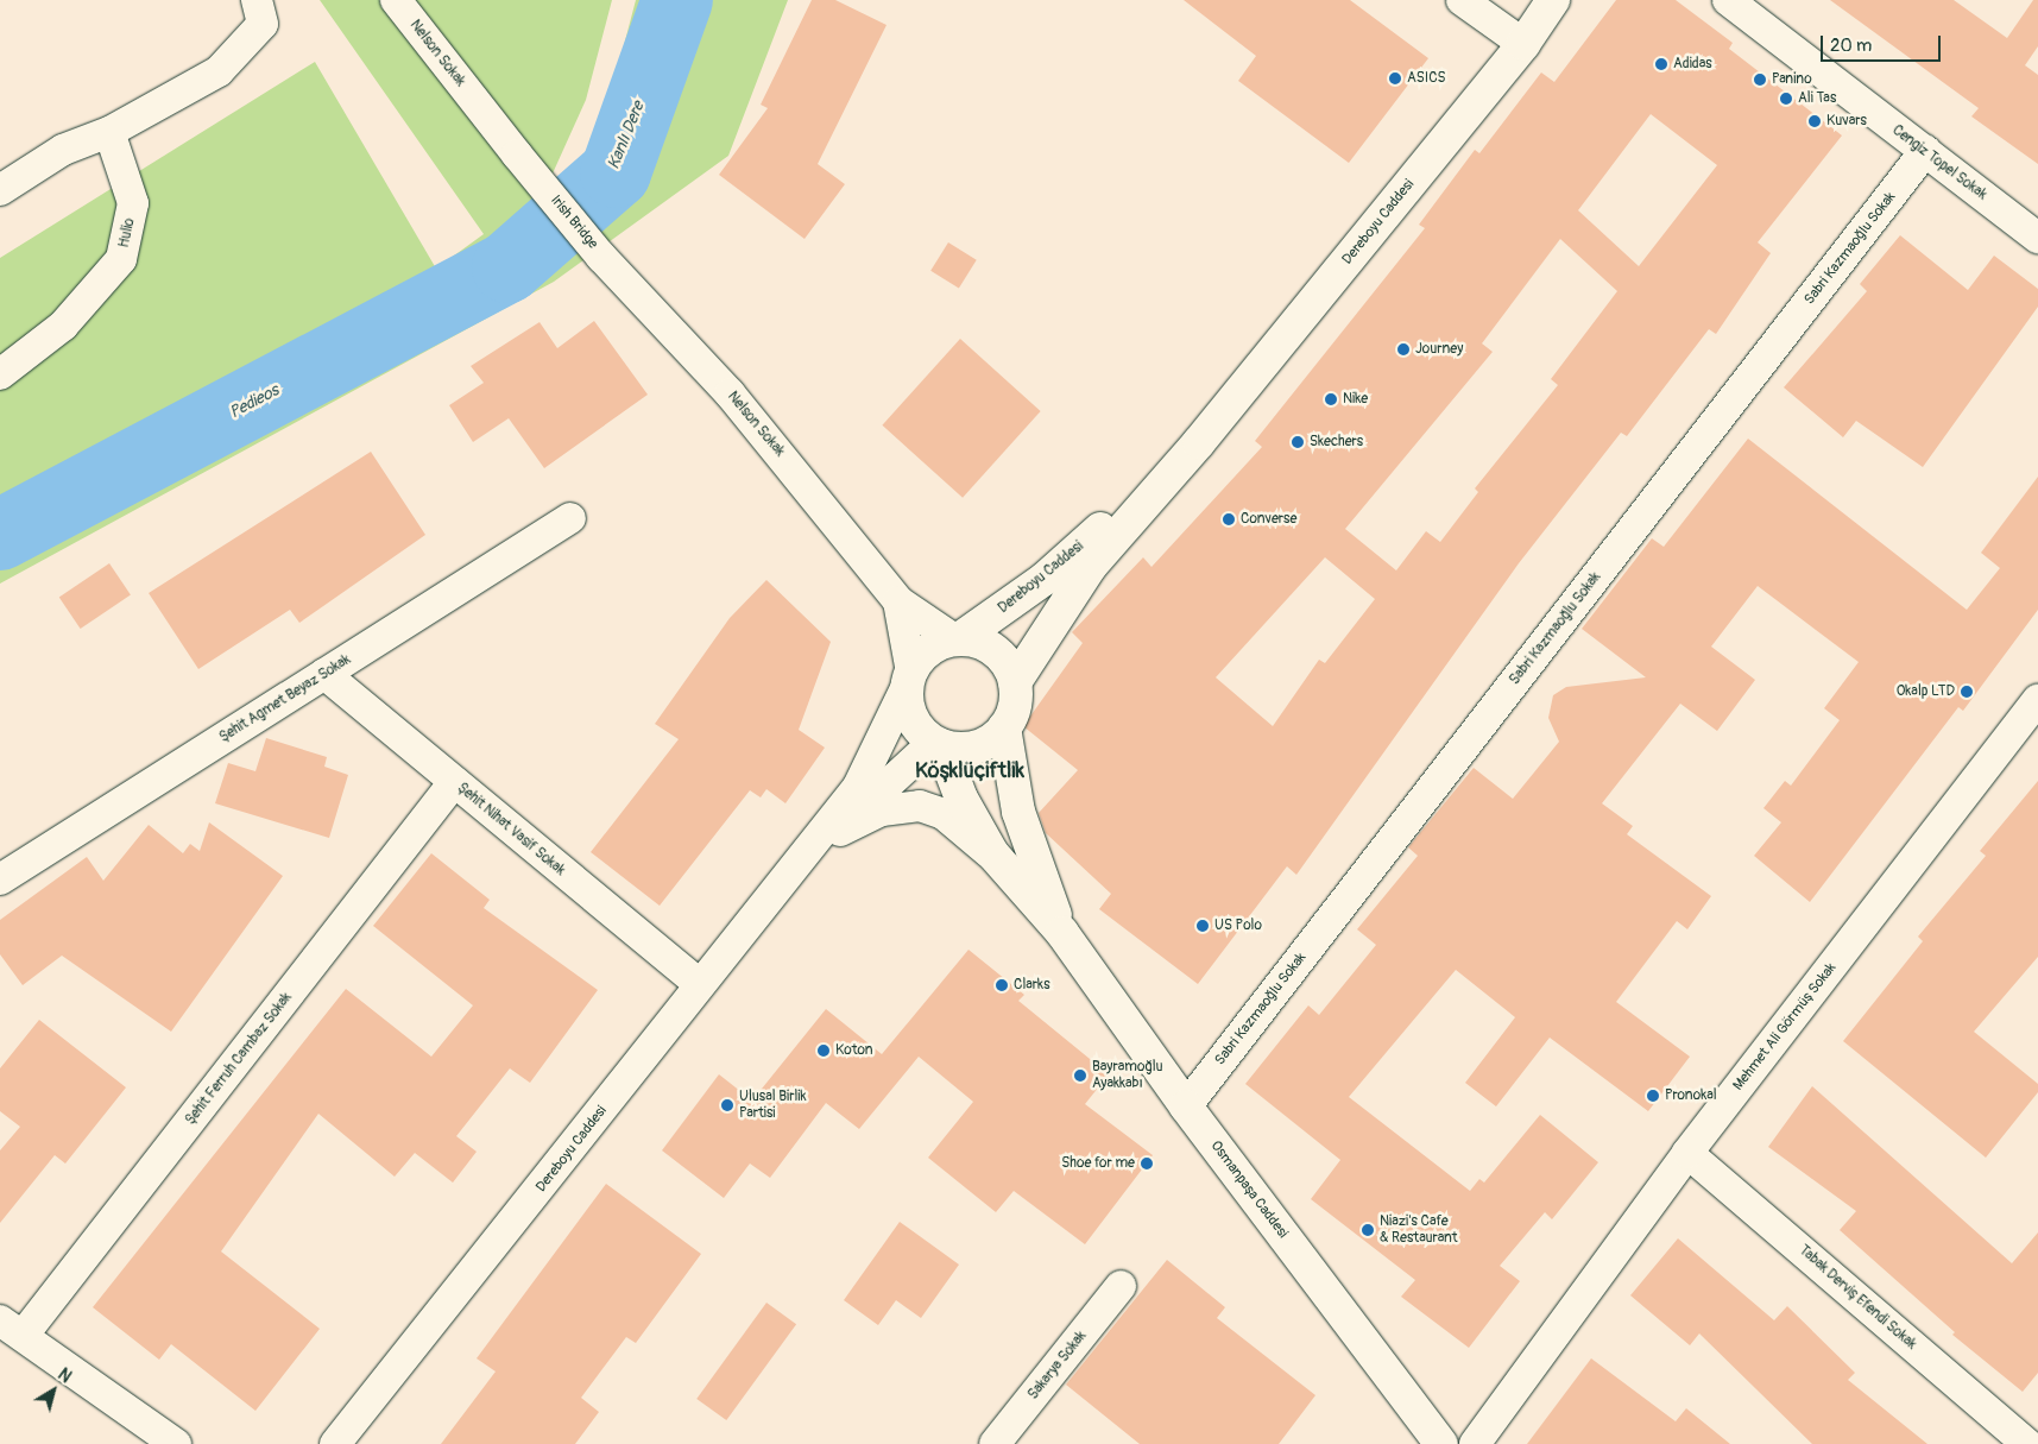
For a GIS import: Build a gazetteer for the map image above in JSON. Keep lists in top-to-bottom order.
{
  "streets": {
    "main road": ["Dereboyu Caddesi", "Osmanpaşa Caddesi"],
    "street": [
      "Nelson Sokak",
      "Cengiz Topel Sokak",
      "Irish Bridge",
      "Hulio",
      "Sabri Kazmaoğlu Sokak",
      "Şehit Agmet Beyaz Sokak",
      "Şehit Nihat Vasif Sokak",
      "Mehmet Ali Görmüş Sokak",
      "Şehit Ferruh Cambaz Sokak",
      "Tabak Derviş Efendi Sokak",
      "Sakarya Sokak"
    ]
  },
  "crossings": [
    ["Nelson Sokak", "Irish Bridge"],
    ["Nelson Sokak", "Dereboyu Caddesi"],
    ["Nelson Sokak", "Osmanpaşa Caddesi"],
    ["Cengiz Topel Sokak", "Sabri Kazmaoğlu Sokak"],
    ["Dereboyu Caddesi", "Şehit Nihat Vasif Sokak"],
    ["Dereboyu Caddesi", "Osmanpaşa Caddesi"],
    ["Sabri Kazmaoğlu Sokak", "Osmanpaşa Caddesi"],
    ["Şehit Agmet Beyaz Sokak", "Şehit Nihat Vasif Sokak"],
    ["Şehit Nihat Vasif Sokak", "Şehit Ferruh Cambaz Sokak"],
    ["Mehmet Ali Görmüş Sokak", "Tabak Derviş Efendi Sokak"]
  ],
  "districts": ["Köşklüçiftlik"],
  "water": ["Kanlı Dere", "Pedieos"],
  "places": [
    "Adidas",
    "ASICS",
    "Panino",
    "Ali Tas",
    "Kuvars",
    "Journey",
    "Nike",
    "Skechers",
    "Converse",
    "Okalp LTD",
    "US Polo",
    "Clarks",
    "Koton",
    "Bayramoğlu Ayakkabı",
    "Pronokal",
    "Ulusal Birlik Partisi",
    "Shoe for me",
    "Niazi's Cafe & Restaurant"
  ],
  "scale_bar": "20 m",
  "north": "top right"
}
